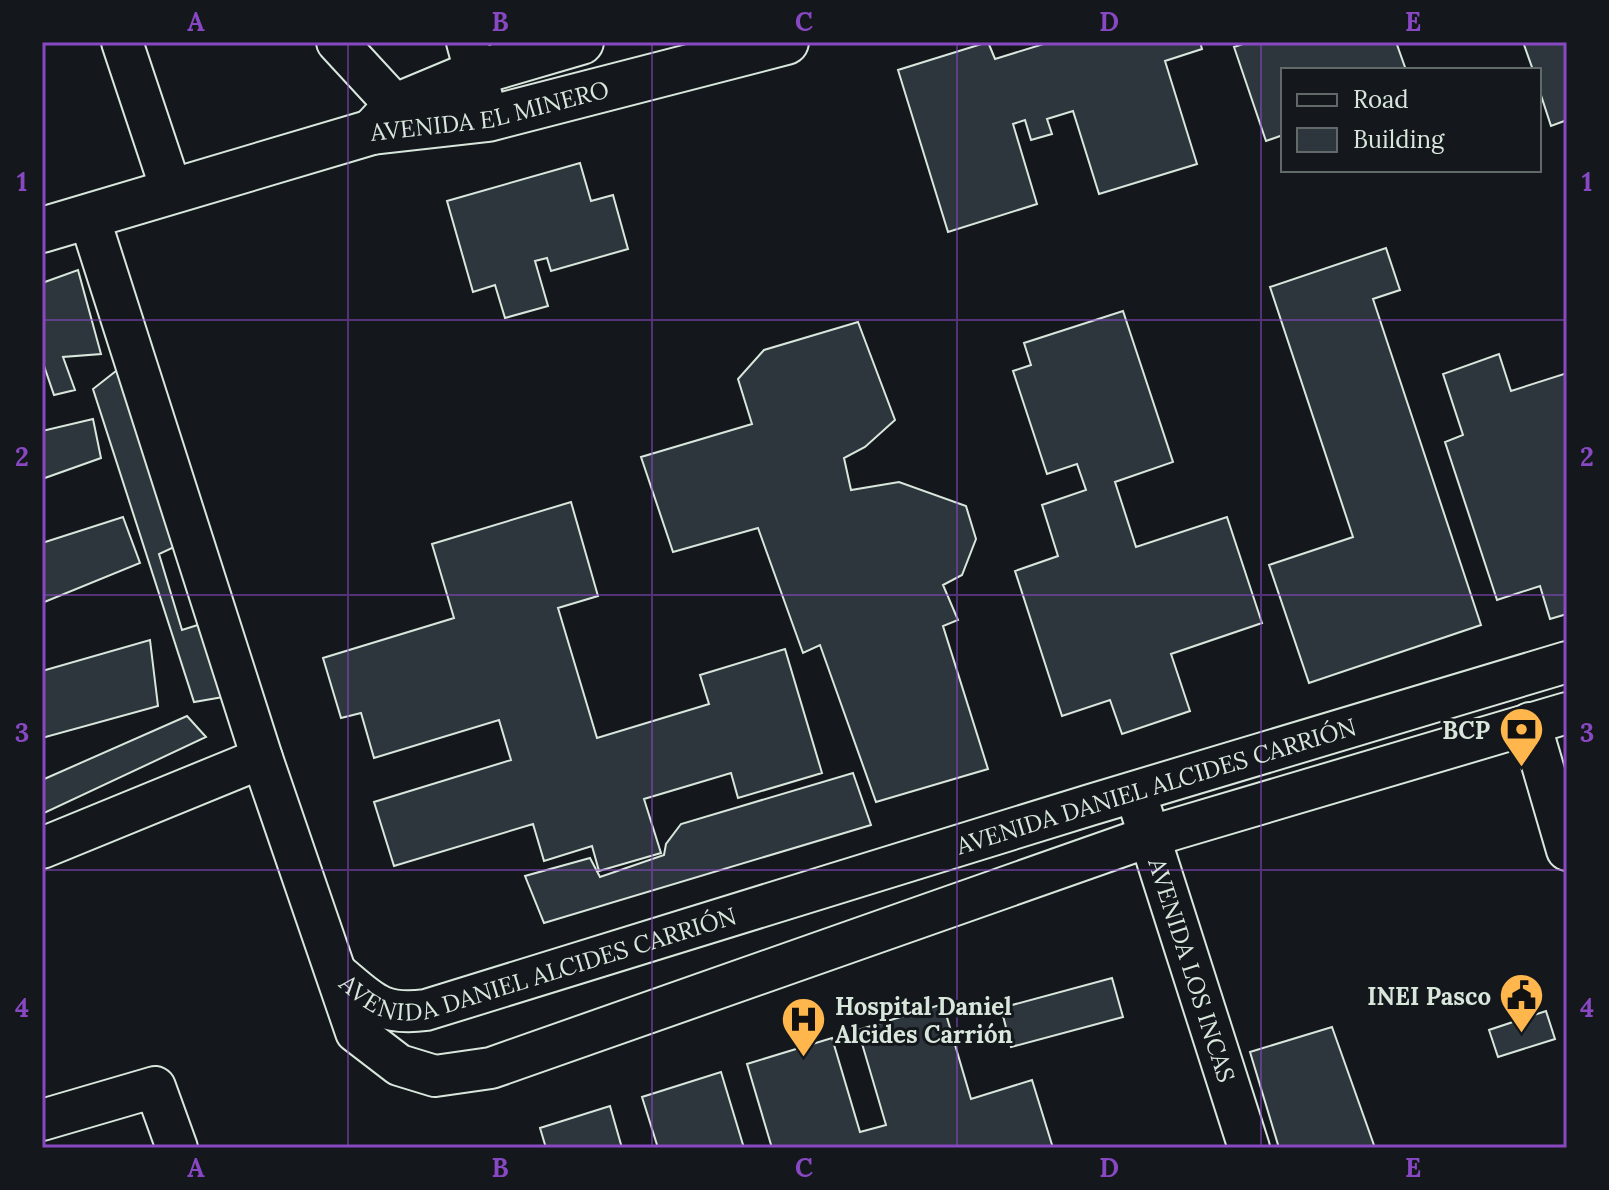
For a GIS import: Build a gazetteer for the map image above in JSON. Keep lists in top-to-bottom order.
{
  "streets": {
    "main road": ["AVENIDA EL MINERO"],
    "street": ["AVENIDA DANIEL ALCIDES CARRIÓN", "AVENIDA LOS INCAS"]
  },
  "crossings": [
    ["AVENIDA DANIEL ALCIDES CARRIÓN", "AVENIDA LOS INCAS"]
  ],
  "places": {
    "bank": ["BCP"],
    "public building": ["INEI Pasco"],
    "hospital": ["Hospital Daniel Alcides Carrión"]
  },
  "legend": ["Road", "Building"],
  "grid": {
    "columns": [
      "A",
      "B",
      "C",
      "D",
      "E"
    ],
    "rows": [
      "1",
      "2",
      "3",
      "4"
    ]
  }
}
